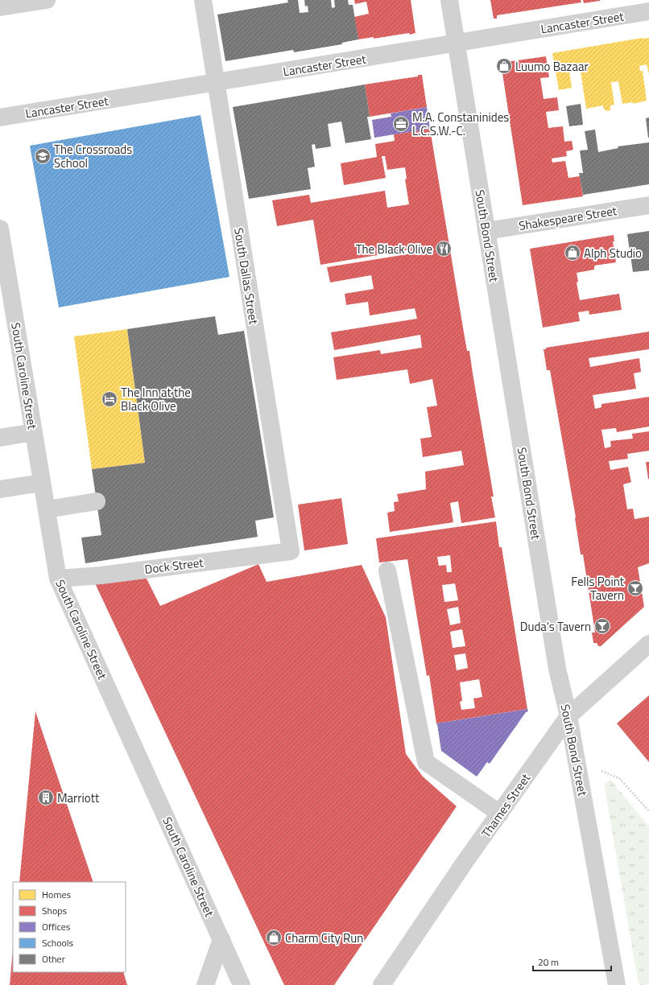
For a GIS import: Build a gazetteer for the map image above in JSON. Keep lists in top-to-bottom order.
{
  "streets": {
    "street": [
      "Lancaster Street",
      "Shakespeare Street",
      "South Bond Street",
      "South Dallas Street",
      "South Caroline Street",
      "Dock Street",
      "Thames Street"
    ]
  },
  "crossings": [
    ["Lancaster Street", "South Bond Street"],
    ["Lancaster Street", "South Dallas Street"],
    ["Shakespeare Street", "South Bond Street"],
    ["South Bond Street", "Thames Street"],
    ["South Dallas Street", "Dock Street"],
    ["South Caroline Street", "Dock Street"]
  ],
  "places": {
    "shop": ["Luumo Bazaar", "Alph Studio", "Charm City Run"],
    "office": ["M.A. Constaninides L.C.S.W.-C."],
    "school or university": ["The Crossroads School"],
    "restaurant": ["The Black Olive"],
    "hotel": ["The Inn at the Black Olive"],
    "bar": ["Fells Point Tavern", "Duda's Tavern"],
    "building": ["Marriott"]
  },
  "legend": [
    "Homes",
    "Shops",
    "Offices",
    "Schools",
    "Other"
  ],
  "scale_bar": "20 m"
}
